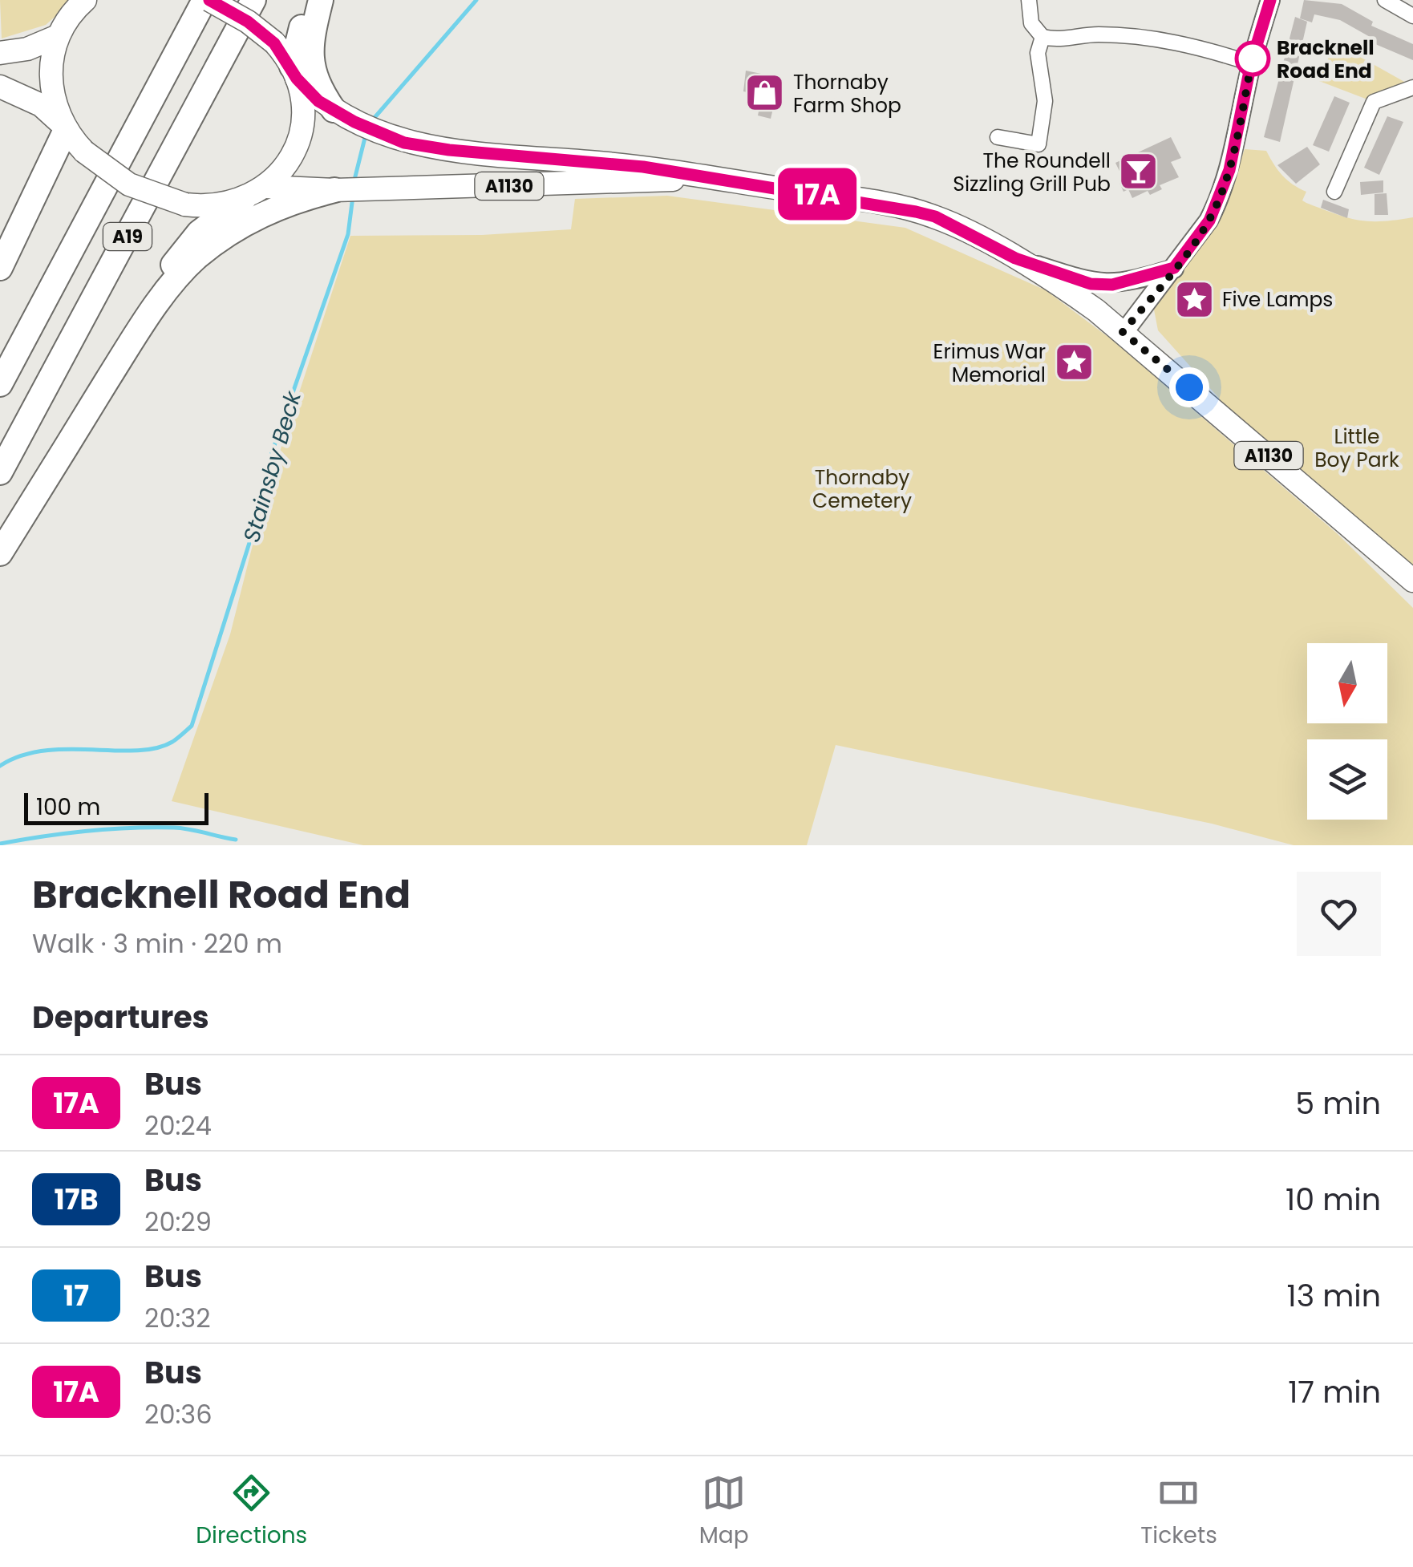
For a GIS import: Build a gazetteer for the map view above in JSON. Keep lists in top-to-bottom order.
{
  "streets": {
    "highway": ["A19"],
    "main road": ["A1130"]
  },
  "crossings": [
    ["A1130", "A19"]
  ],
  "water": ["Stainsby Beck"],
  "parks": ["Little Boy Park", "Thornaby Cemetery"],
  "places": {
    "other": ["Bracknell Road End"],
    "shop": ["Thornaby Farm Shop"],
    "bar": ["The Roundell Sizzling Grill Pub"],
    "place": ["Five Lamps", "Erimus War Memorial"]
  },
  "lines": ["bus line 17A"],
  "scale_bar": "100 m",
  "north": "bottom",
  "page": {
    "on_map": "17A",
    "scale": "100 m",
    "heading": [
      ["Bracknell Road End", "Walk · 3 min · 220 m"],
      "Departures"
    ],
    "list": [
      {
        "mark": "17A",
        "name": "Bus",
        "note": "20:24",
        "value": "5 min"
      },
      {
        "mark": "17B",
        "name": "Bus",
        "note": "20:29",
        "value": "10 min"
      },
      {
        "mark": "17",
        "name": "Bus",
        "note": "20:32",
        "value": "13 min"
      },
      {
        "mark": "17A",
        "name": "Bus",
        "note": "20:36",
        "value": "17 min"
      }
    ],
    "tabs": ["Directions", "Map", "Tickets"]
  }
}
